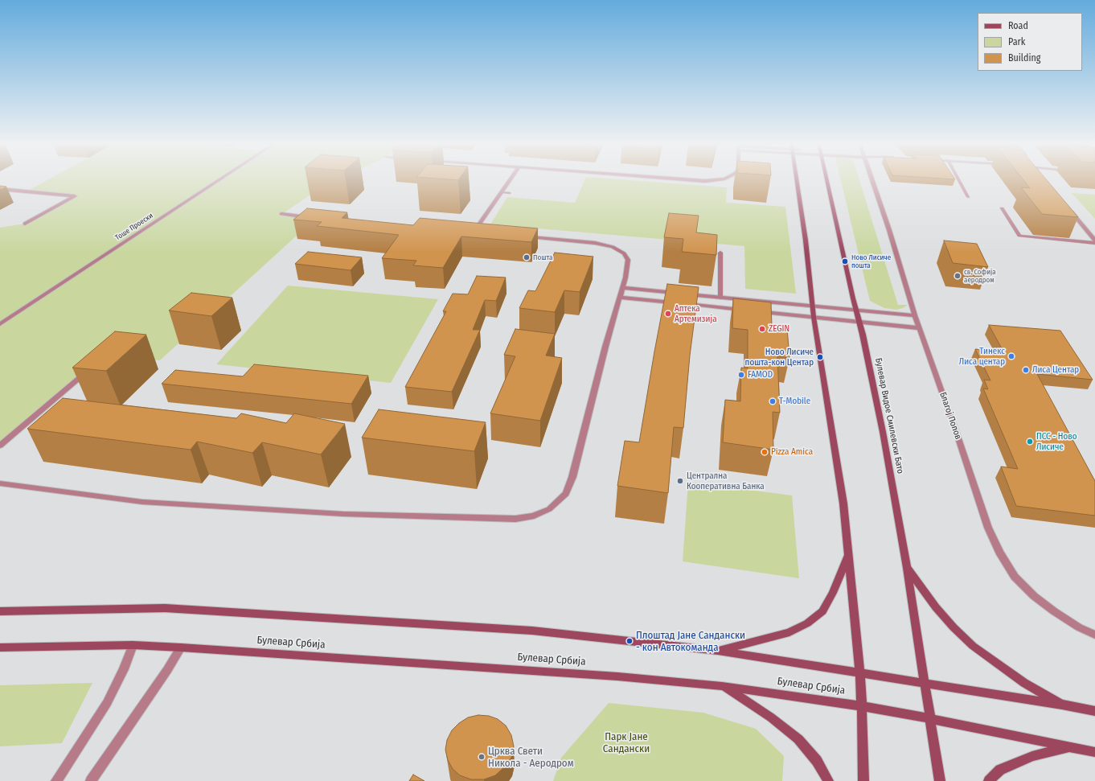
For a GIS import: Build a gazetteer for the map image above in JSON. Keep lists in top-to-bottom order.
{
  "streets": {
    "street": [
      "Тоше Проески",
      "Булевар Видое Смилевски Бато",
      "Благој Попов",
      "Булевар Србија"
    ]
  },
  "crossings": [
    ["Булевар Видое Смилевски Бато", "Булевар Србија"]
  ],
  "parks": ["Парк Јане Сандански"],
  "places": [
    "Пошта",
    "Ново Лисиче пошта",
    "св. Софија аеродром",
    "Аптека Артемизија",
    "ZEGIN",
    "Тинекс Лиса центар",
    "Ново Лисиче пошта-кон Центар",
    "Лиса Центар",
    "FAMOD",
    "T-Mobile",
    "ПСС - Ново Лисиче",
    "Pizza Amica",
    "Централна Кооперативна Банка",
    "Плоштад Јане Сандански - кон Автокоманда",
    "Црква Свети Никола - Аеродром"
  ],
  "legend": ["Road", "Park", "Building"]
}
